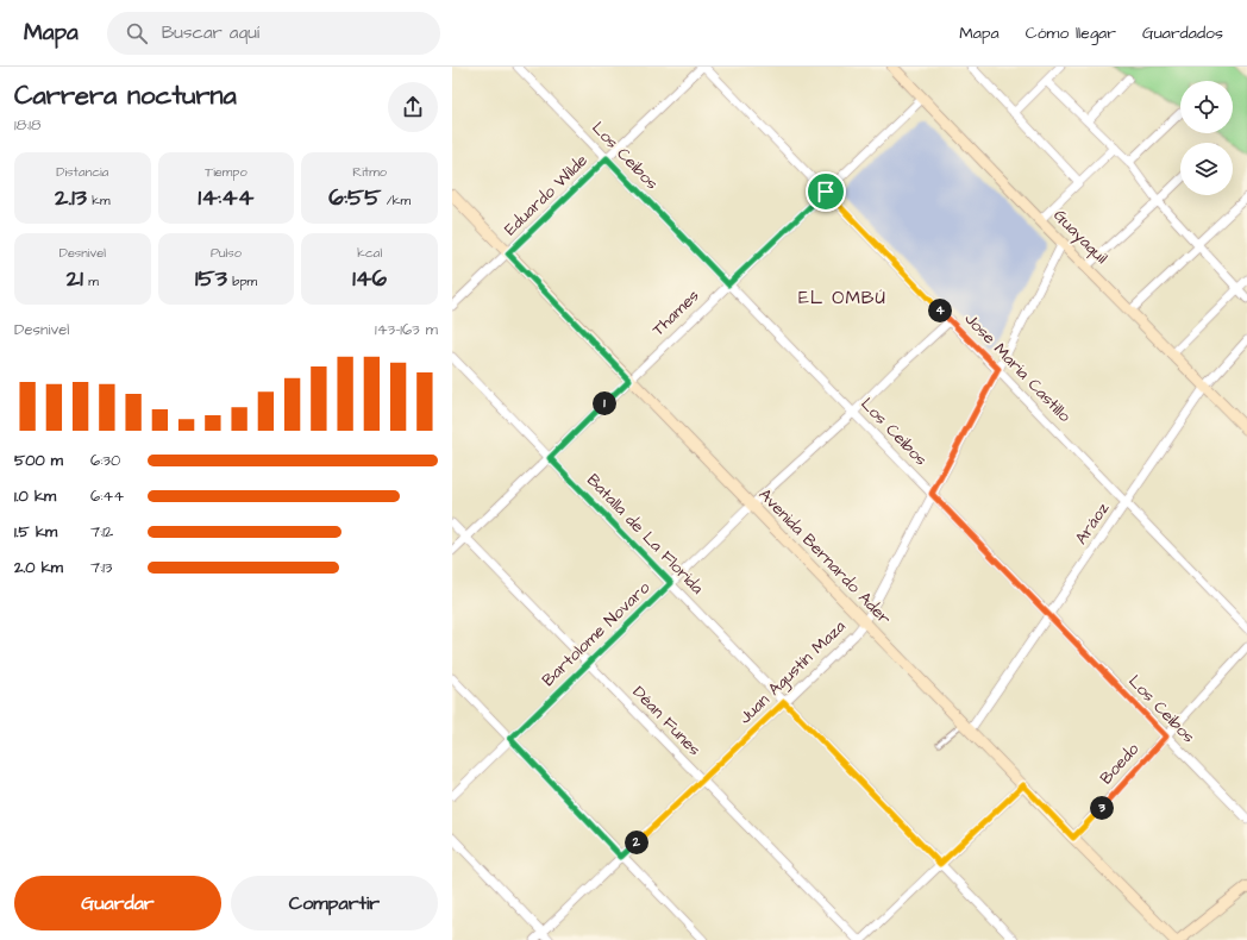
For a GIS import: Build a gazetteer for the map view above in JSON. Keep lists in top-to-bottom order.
{
  "streets": {
    "main road": ["Guayaquil", "Avenida Bernardo Ader"],
    "street": [
      "Los Ceibos",
      "Eduardo Wilde",
      "Thames",
      "Jose Maria Castillo",
      "Aráoz",
      "Batalla de La Florida",
      "Bartolome Novaro",
      "Juan Agustín Maza",
      "Déan Funes",
      "Boedo"
    ]
  },
  "crossings": [
    ["Los Ceibos", "Eduardo Wilde"],
    ["Los Ceibos", "Thames"],
    ["Los Ceibos", "Aráoz"],
    ["Los Ceibos", "Bartolome Novaro"],
    ["Los Ceibos", "Juan Agustín Maza"],
    ["Los Ceibos", "Boedo"],
    ["Eduardo Wilde", "Jose Maria Castillo"],
    ["Eduardo Wilde", "Avenida Bernardo Ader"],
    ["Guayaquil", "Thames"],
    ["Guayaquil", "Aráoz"],
    ["Guayaquil", "Juan Agustín Maza"],
    ["Thames", "Jose Maria Castillo"],
    ["Thames", "Batalla de La Florida"],
    ["Thames", "Avenida Bernardo Ader"],
    ["Thames", "Déan Funes"],
    ["Jose Maria Castillo", "Aráoz"],
    ["Jose Maria Castillo", "Bartolome Novaro"],
    ["Jose Maria Castillo", "Juan Agustín Maza"],
    ["Aráoz", "Avenida Bernardo Ader"],
    ["Batalla de La Florida", "Bartolome Novaro"],
    ["Batalla de La Florida", "Juan Agustín Maza"],
    ["Avenida Bernardo Ader", "Bartolome Novaro"],
    ["Avenida Bernardo Ader", "Juan Agustín Maza"],
    ["Avenida Bernardo Ader", "Boedo"],
    ["Bartolome Novaro", "Déan Funes"],
    ["Juan Agustín Maza", "Déan Funes"]
  ],
  "districts": ["EL OMBÚ"],
  "page": {
    "header": "Mapa",
    "search": "Buscar aquí",
    "nav": ["Mapa", "Cómo llegar", "Guardados"],
    "heading": ["Carrera nocturna", "18:18"],
    "stats": [
      ["Distancia", "2.13 km"],
      ["Tiempo", "14:44"],
      ["Ritmo", "6:55 /km"],
      ["Desnivel", "21 m"],
      ["Pulso", "153 bpm"],
      ["kcal", "146"]
    ],
    "pins": [
      "4",
      "1",
      "3",
      "2"
    ],
    "chart": ["Desnivel", "143–163 m"],
    "list": [
      {
        "name": "500 m",
        "note": "6:30"
      },
      {
        "name": "1.0 km",
        "note": "6:44"
      },
      {
        "name": "1.5 km",
        "note": "7:12"
      },
      {
        "name": "2.0 km",
        "note": "7:13"
      }
    ],
    "buttons": ["Guardar", "Compartir"]
  }
}
